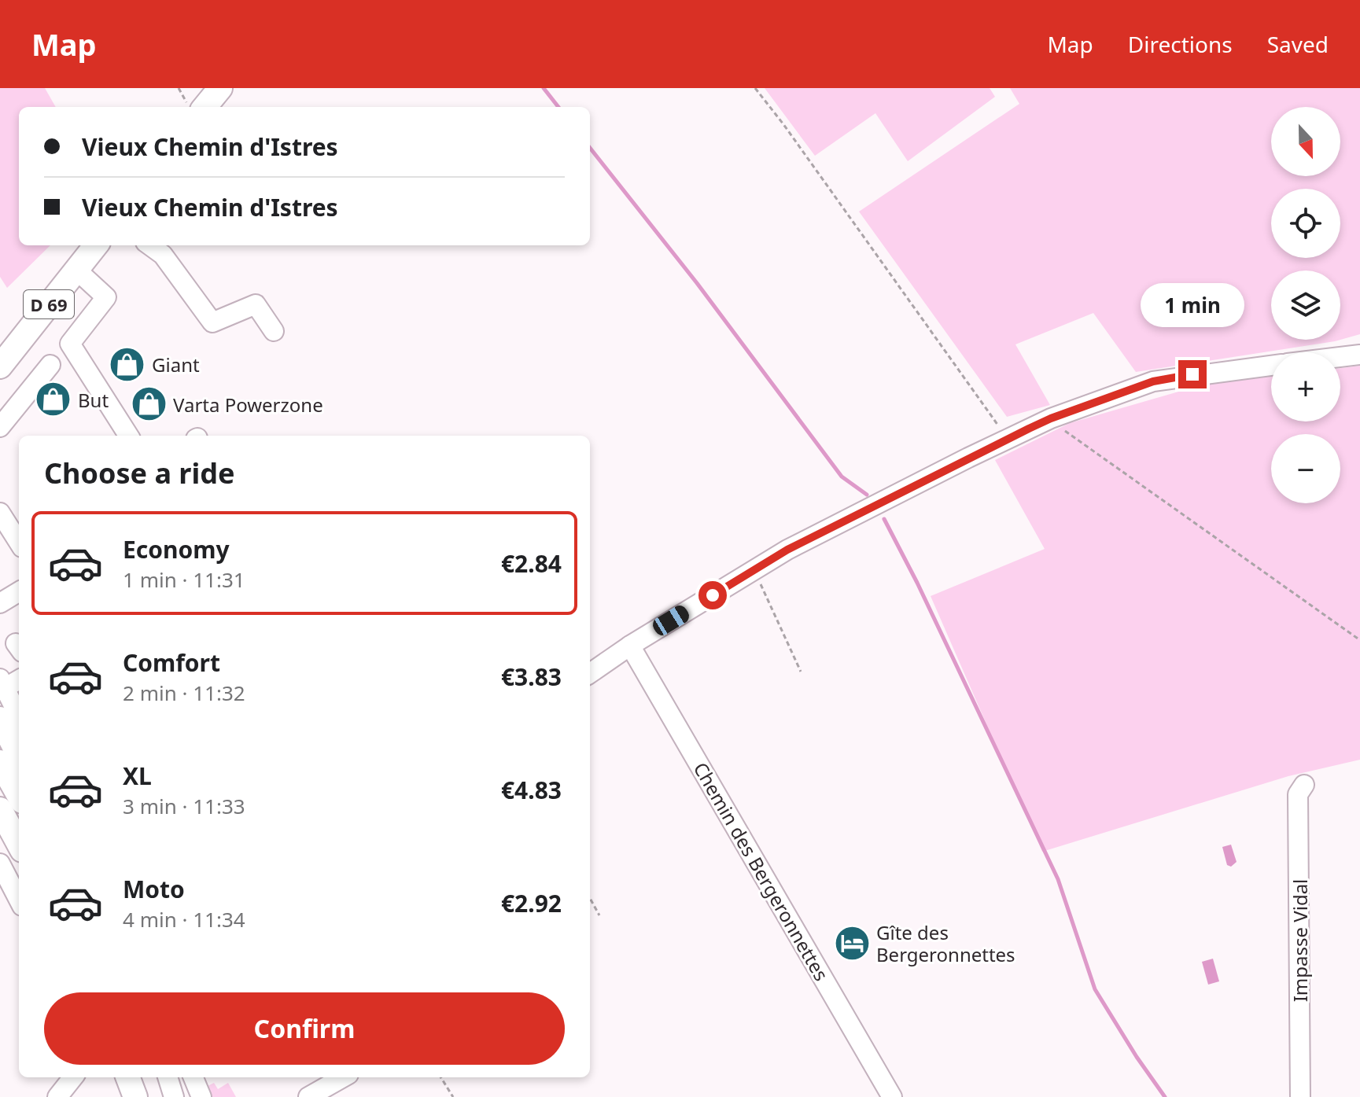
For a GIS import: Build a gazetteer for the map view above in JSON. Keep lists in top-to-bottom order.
{
  "streets": {
    "main road": ["D 69"],
    "street": ["Chemin des Bergeronnettes", "Impasse Vidal"]
  },
  "places": {
    "shop": ["Giant", "But", "Varta Powerzone"],
    "hotel": ["Gîte des Bergeronnettes"]
  },
  "north": "bottom",
  "page": {
    "header": "Map",
    "nav": ["Map", "Directions", "Saved"],
    "map_buttons": ["+", "−"],
    "banner": ["Vieux Chemin d'Istres", "Vieux Chemin d'Istres"],
    "bubble": "1 min",
    "heading": "Choose a ride",
    "list": [
      {
        "name": "Economy",
        "note": "1 min · 11:31",
        "value": "€2.84"
      },
      {
        "name": "Comfort",
        "note": "2 min · 11:32",
        "value": "€3.83"
      },
      {
        "name": "XL",
        "note": "3 min · 11:33",
        "value": "€4.83"
      },
      {
        "name": "Moto",
        "note": "4 min · 11:34",
        "value": "€2.92"
      }
    ],
    "buttons": "Confirm"
  }
}
